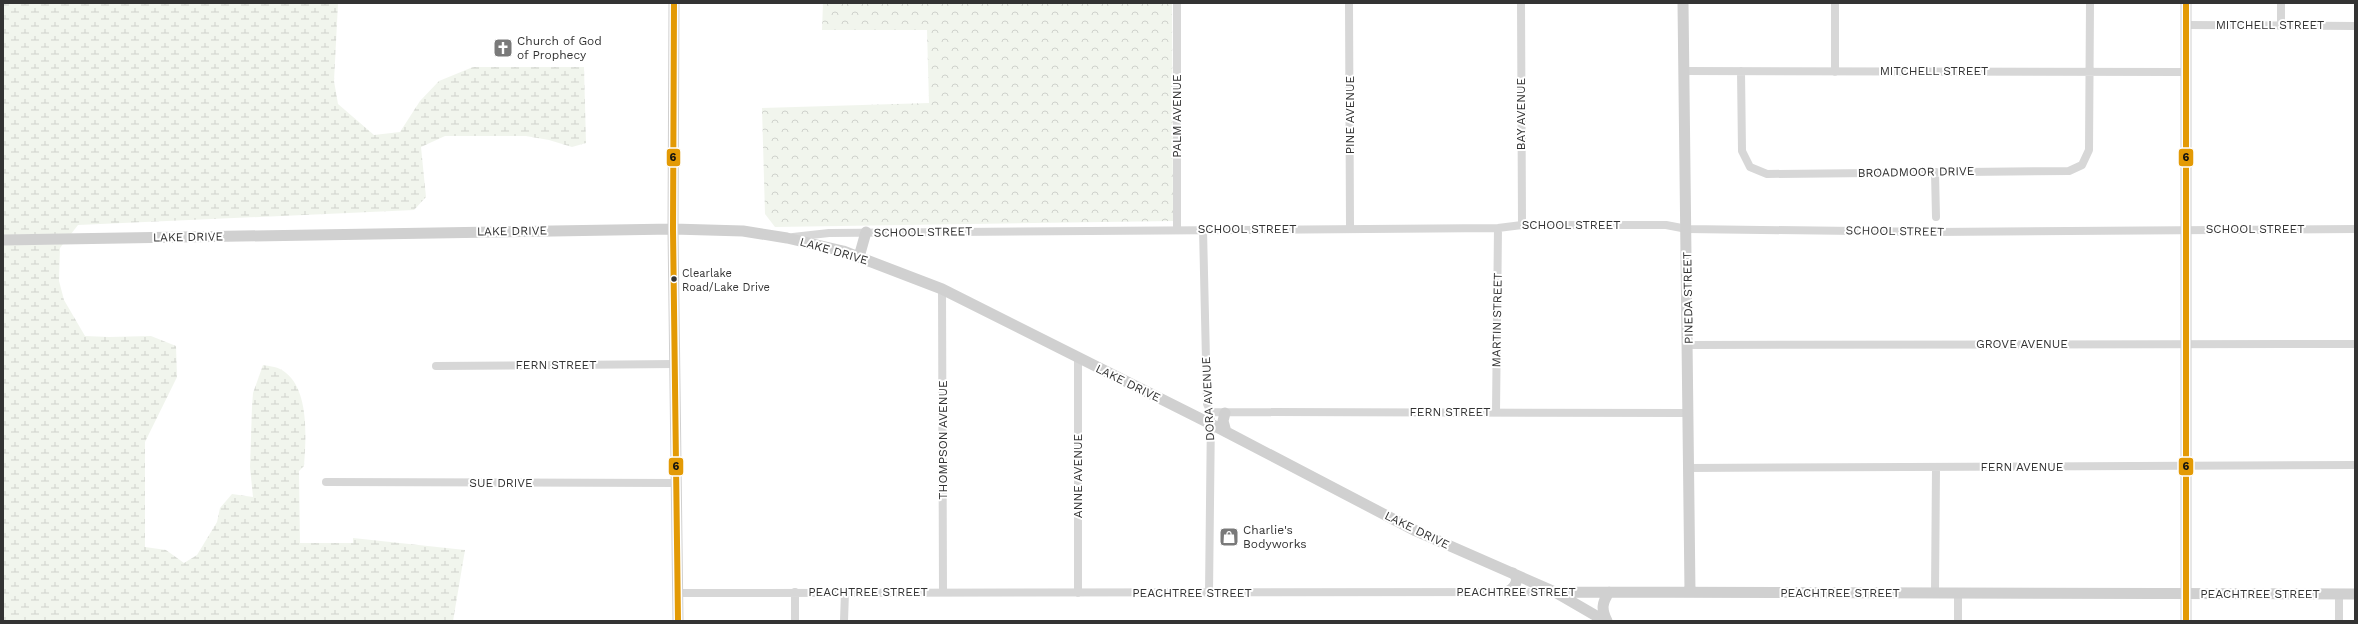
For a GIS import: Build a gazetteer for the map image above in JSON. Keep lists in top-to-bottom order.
{
  "streets": {
    "street": [
      "MITCHELL STREET",
      "BAY AVENUE",
      "PINE AVENUE",
      "PALM AVENUE",
      "BROADMOOR DRIVE",
      "SCHOOL STREET",
      "LAKE DRIVE",
      "PINEDA STREET",
      "MARTIN STREET",
      "GROVE AVENUE",
      "FERN STREET",
      "DORA AVENUE",
      "THOMPSON AVENUE",
      "FERN AVENUE",
      "ANNE AVENUE",
      "SUE DRIVE",
      "PEACHTREE STREET"
    ]
  },
  "crossings": [
    ["MITCHELL STREET", "BROADMOOR DRIVE"],
    ["MITCHELL STREET", "PINEDA STREET"],
    ["BAY AVENUE", "SCHOOL STREET"],
    ["PINE AVENUE", "SCHOOL STREET"],
    ["PALM AVENUE", "SCHOOL STREET"],
    ["SCHOOL STREET", "LAKE DRIVE"],
    ["SCHOOL STREET", "PINEDA STREET"],
    ["SCHOOL STREET", "MARTIN STREET"],
    ["SCHOOL STREET", "DORA AVENUE"],
    ["LAKE DRIVE", "DORA AVENUE"],
    ["LAKE DRIVE", "THOMPSON AVENUE"],
    ["LAKE DRIVE", "ANNE AVENUE"],
    ["LAKE DRIVE", "PEACHTREE STREET"],
    ["PINEDA STREET", "GROVE AVENUE"],
    ["PINEDA STREET", "FERN STREET"],
    ["PINEDA STREET", "FERN AVENUE"],
    ["PINEDA STREET", "PEACHTREE STREET"],
    ["MARTIN STREET", "FERN STREET"],
    ["FERN STREET", "DORA AVENUE"],
    ["DORA AVENUE", "PEACHTREE STREET"],
    ["THOMPSON AVENUE", "PEACHTREE STREET"],
    ["ANNE AVENUE", "PEACHTREE STREET"]
  ],
  "places": {
    "church": ["Church of God of Prophecy"],
    "other": ["Clearlake Road/Lake Drive"],
    "shop": ["Charlie's Bodyworks"]
  },
  "lines": ["transit line 6"]
}
